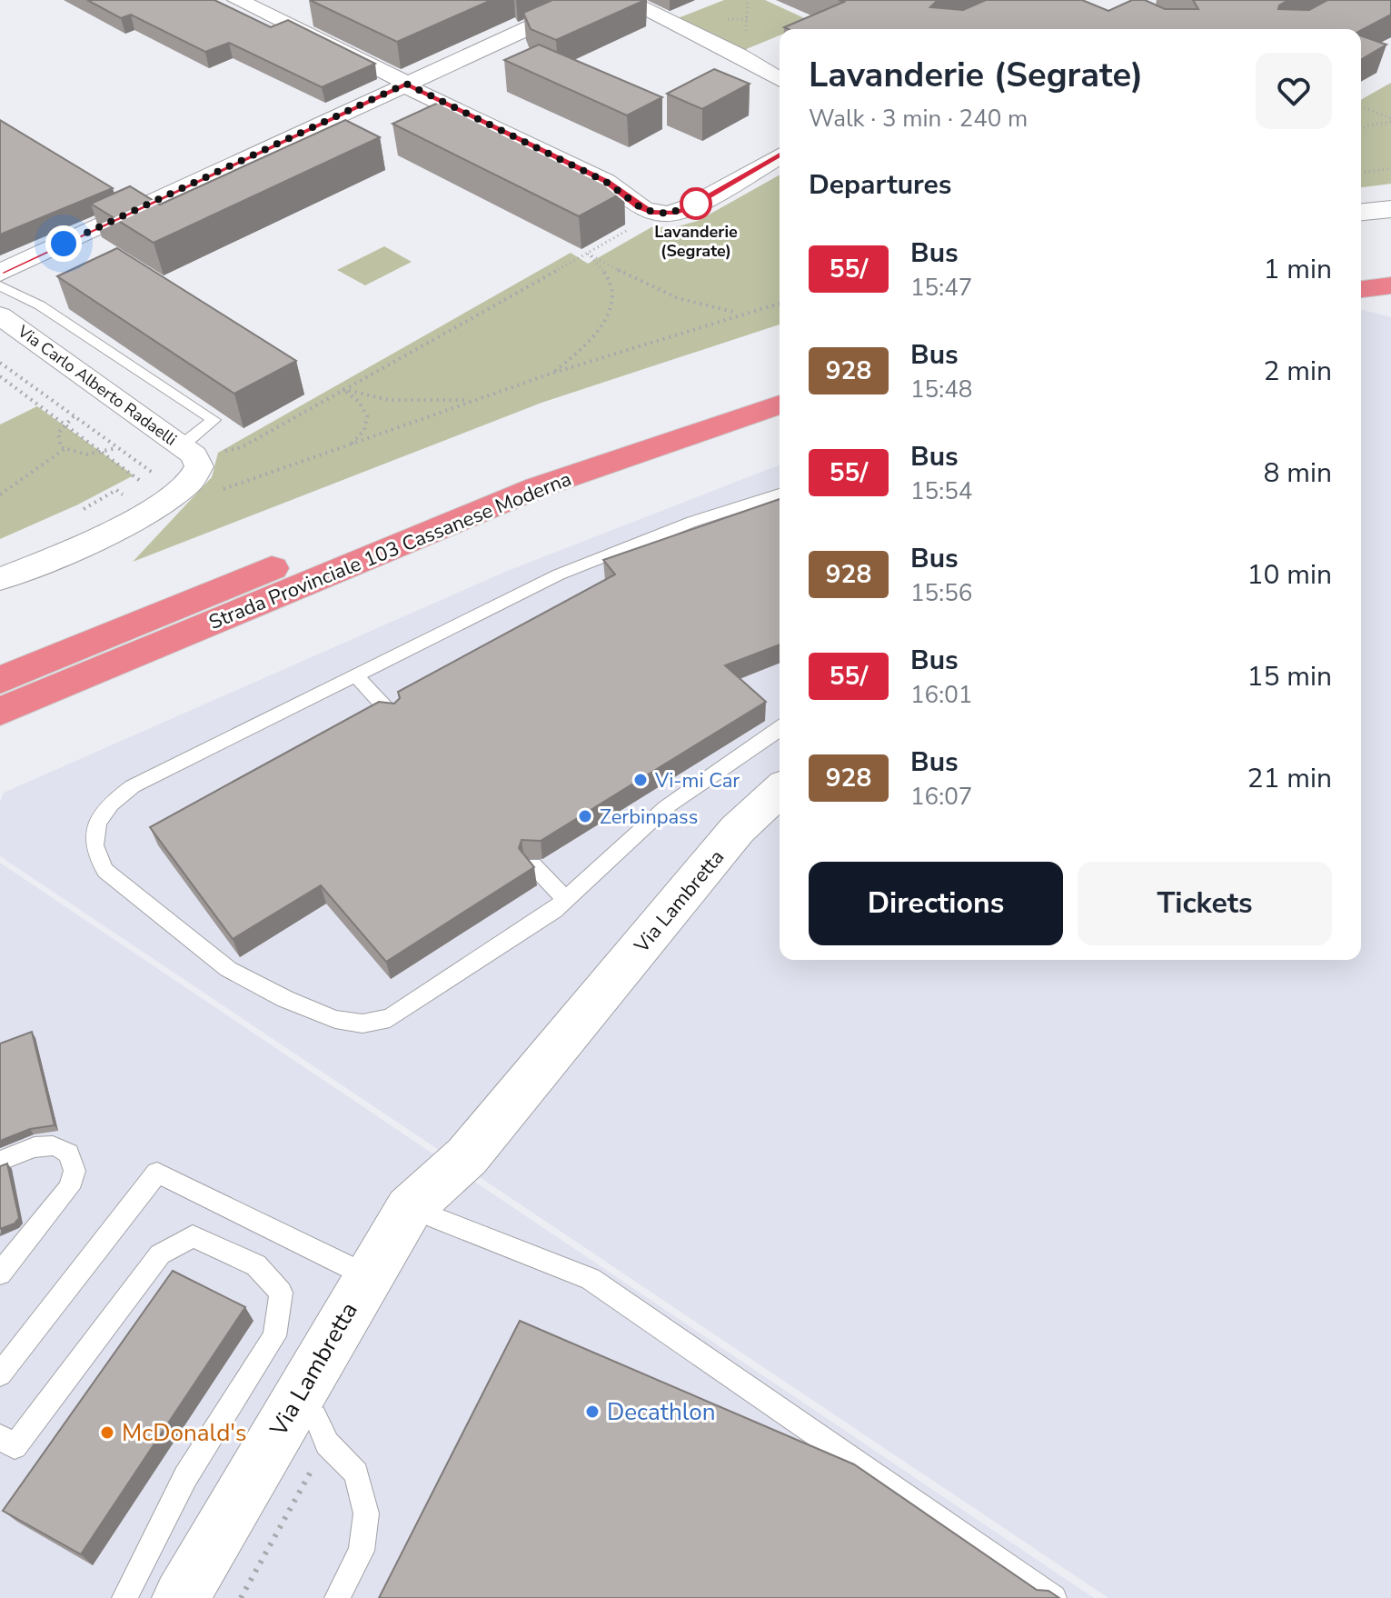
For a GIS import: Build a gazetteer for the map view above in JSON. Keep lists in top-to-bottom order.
{
  "streets": {
    "highway": ["Strada Provinciale 103 Cassanese Moderna"],
    "street": ["Via Carlo Alberto Radaelli", "Via Lambretta"]
  },
  "places": [
    "Lavanderie (Segrate)",
    "Vi-mi Car",
    "Zerbinpass",
    "Decathlon",
    "McDonald's"
  ],
  "lines": ["bus line 55/"],
  "page": {
    "heading": [
      ["Lavanderie (Segrate)", "Walk · 3 min · 240 m"],
      "Departures"
    ],
    "list": [
      {
        "mark": "55/",
        "name": "Bus",
        "note": "15:47",
        "value": "1 min"
      },
      {
        "mark": "928",
        "name": "Bus",
        "note": "15:48",
        "value": "2 min"
      },
      {
        "mark": "55/",
        "name": "Bus",
        "note": "15:54",
        "value": "8 min"
      },
      {
        "mark": "928",
        "name": "Bus",
        "note": "15:56",
        "value": "10 min"
      },
      {
        "mark": "55/",
        "name": "Bus",
        "note": "16:01",
        "value": "15 min"
      },
      {
        "mark": "928",
        "name": "Bus",
        "note": "16:07",
        "value": "21 min"
      }
    ],
    "buttons": ["Directions", "Tickets"]
  }
}
